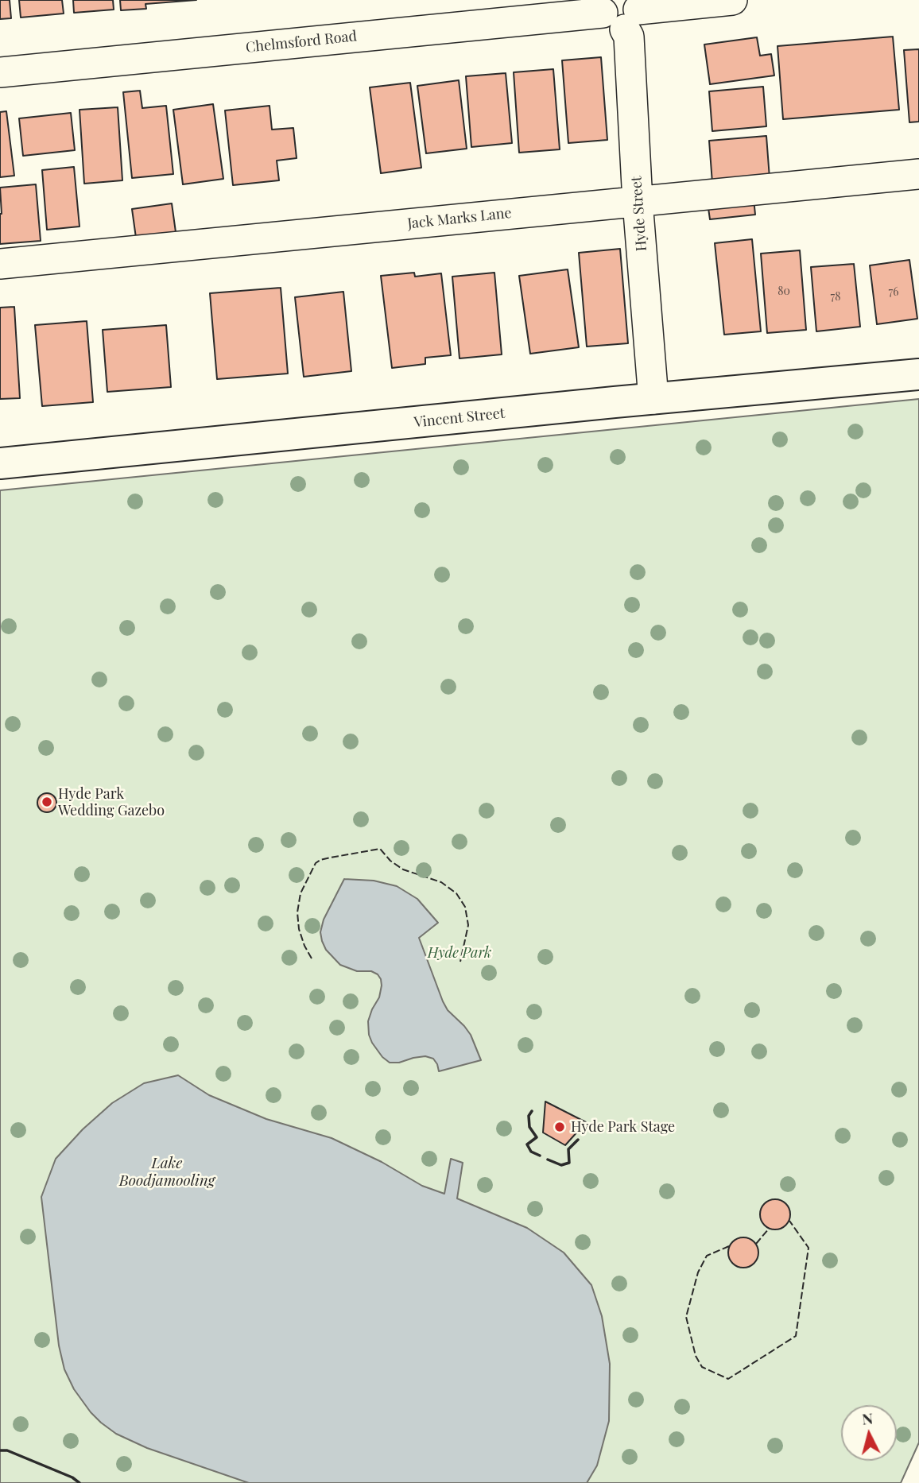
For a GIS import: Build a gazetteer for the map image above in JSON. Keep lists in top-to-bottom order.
{
  "streets": {
    "main road": ["Vincent Street"],
    "street": ["Chelmsford Road", "Hyde Street", "Jack Marks Lane"]
  },
  "crossings": [
    ["Chelmsford Road", "Hyde Street"],
    ["Hyde Street", "Jack Marks Lane"],
    ["Hyde Street", "Vincent Street"]
  ],
  "water": ["Lake Boodjamooling"],
  "parks": ["Hyde Park"],
  "places": ["Hyde Park Wedding Gazebo", "Hyde Park Stage"],
  "house_numbers": ["80", "76", "78"],
  "north": "top"
}
